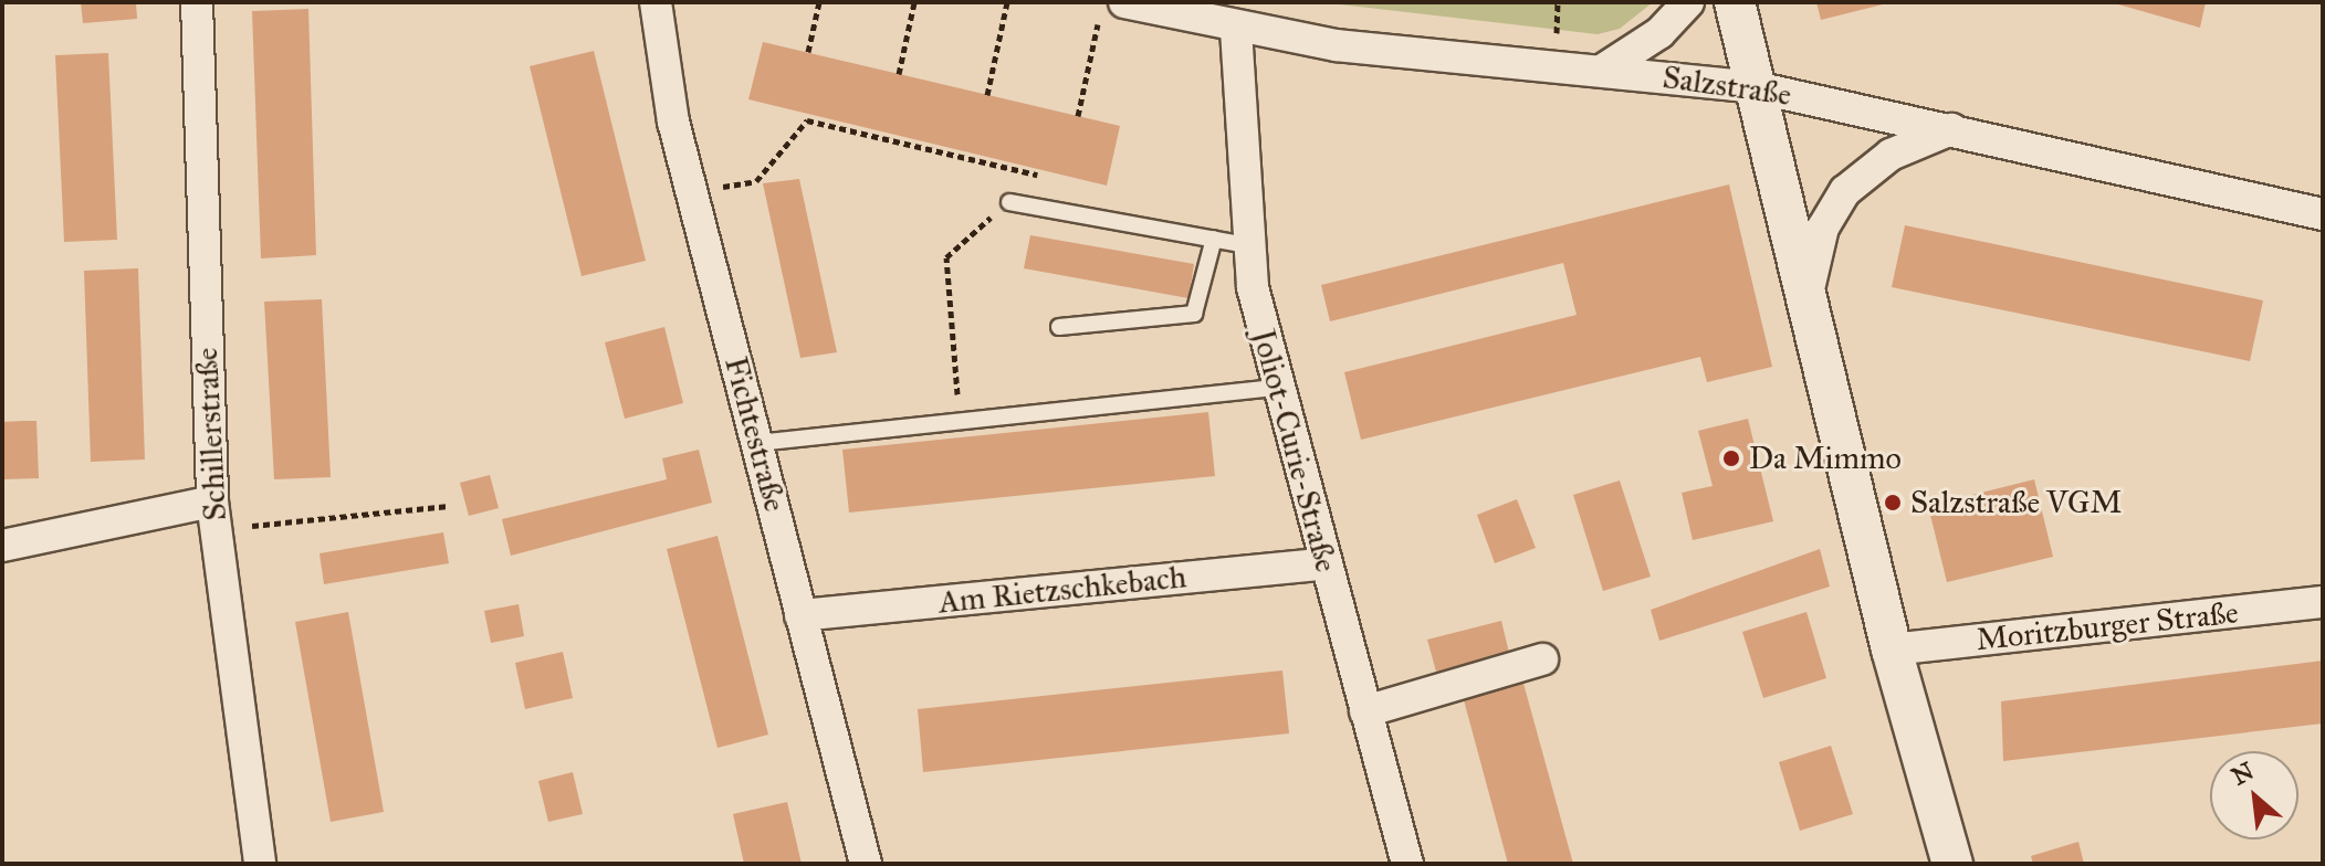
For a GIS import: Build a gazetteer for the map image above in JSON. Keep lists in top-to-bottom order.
{
  "streets": {
    "street": [
      "Salzstraße",
      "Schillerstraße",
      "Fichtestraße",
      "Joliot-Curie-Straße",
      "Am Rietzschkebach",
      "Moritzburger Straße"
    ]
  },
  "crossings": [
    ["Salzstraße", "Joliot-Curie-Straße"],
    ["Fichtestraße", "Am Rietzschkebach"],
    ["Joliot-Curie-Straße", "Am Rietzschkebach"]
  ],
  "places": ["Da Mimmo", "Salzstraße VGM"],
  "north": "top left"
}
